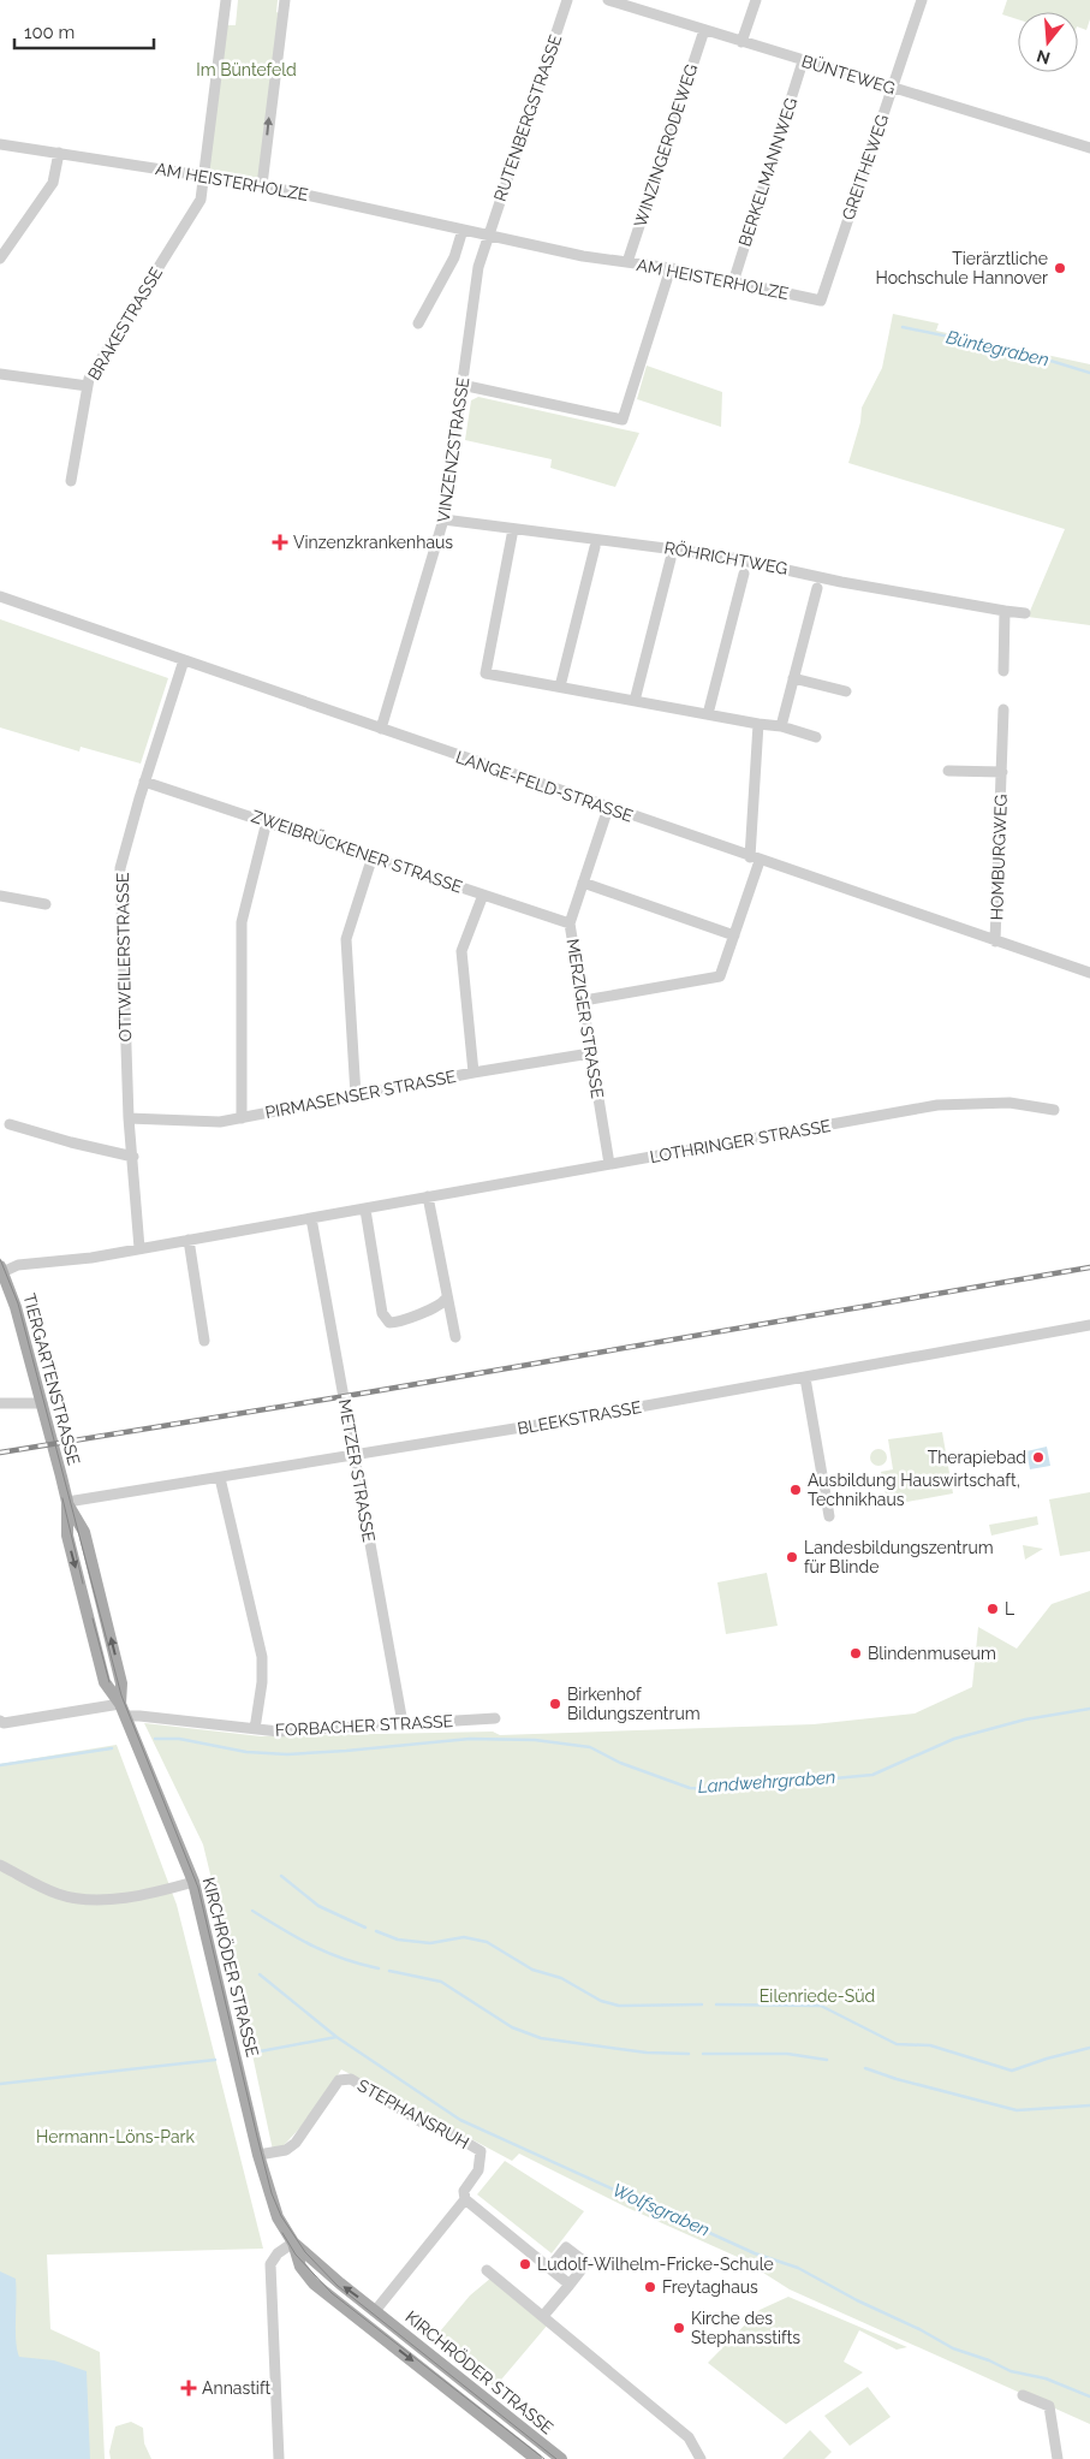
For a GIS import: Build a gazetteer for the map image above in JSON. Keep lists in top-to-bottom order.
{
  "streets": {
    "main road": ["TIERGARTENSTRASSE", "KIRCHRÖDER STRASSE"],
    "street": [
      "BÜNTEWEG",
      "RUTENBERGSTRASSE",
      "WINZINGERODEWEG",
      "GREITHEWEG",
      "BERKELMANNWEG",
      "AM HEISTERHOLZE",
      "BRAKESTRASSE",
      "VINZENZSTRASSE",
      "RÖHRICHTWEG",
      "LANGE-FELD-STRASSE",
      "ZWEIBRÜCKENER STRASSE",
      "HOMBURGWEG",
      "OTTWEILERSTRASSE",
      "MERZIGER STRASSE",
      "PIRMASENSER STRASSE",
      "LOTHRINGER STRASSE",
      "BLEEKSTRASSE",
      "METZER STRASSE",
      "FORBACHER STRASSE",
      "STEPHANSRUH"
    ]
  },
  "crossings": [
    ["BÜNTEWEG", "WINZINGERODEWEG"],
    ["BÜNTEWEG", "GREITHEWEG"],
    ["BÜNTEWEG", "BERKELMANNWEG"],
    ["RUTENBERGSTRASSE", "AM HEISTERHOLZE"],
    ["RUTENBERGSTRASSE", "VINZENZSTRASSE"],
    ["WINZINGERODEWEG", "AM HEISTERHOLZE"],
    ["GREITHEWEG", "AM HEISTERHOLZE"],
    ["BERKELMANNWEG", "AM HEISTERHOLZE"],
    ["AM HEISTERHOLZE", "BRAKESTRASSE"],
    ["AM HEISTERHOLZE", "VINZENZSTRASSE"],
    ["VINZENZSTRASSE", "RÖHRICHTWEG"],
    ["VINZENZSTRASSE", "LANGE-FELD-STRASSE"],
    ["LANGE-FELD-STRASSE", "HOMBURGWEG"],
    ["LANGE-FELD-STRASSE", "OTTWEILERSTRASSE"],
    ["LANGE-FELD-STRASSE", "MERZIGER STRASSE"],
    ["ZWEIBRÜCKENER STRASSE", "OTTWEILERSTRASSE"],
    ["ZWEIBRÜCKENER STRASSE", "MERZIGER STRASSE"],
    ["OTTWEILERSTRASSE", "PIRMASENSER STRASSE"],
    ["OTTWEILERSTRASSE", "LOTHRINGER STRASSE"],
    ["MERZIGER STRASSE", "PIRMASENSER STRASSE"],
    ["MERZIGER STRASSE", "LOTHRINGER STRASSE"],
    ["LOTHRINGER STRASSE", "TIERGARTENSTRASSE"],
    ["LOTHRINGER STRASSE", "METZER STRASSE"],
    ["TIERGARTENSTRASSE", "BLEEKSTRASSE"],
    ["TIERGARTENSTRASSE", "KIRCHRÖDER STRASSE"],
    ["BLEEKSTRASSE", "METZER STRASSE"],
    ["METZER STRASSE", "FORBACHER STRASSE"],
    ["FORBACHER STRASSE", "KIRCHRÖDER STRASSE"],
    ["KIRCHRÖDER STRASSE", "STEPHANSRUH"]
  ],
  "water": ["Büntegraben", "Landwehrgraben", "Wolfsgraben"],
  "parks": ["Im Büntefeld", "Eilenriede-Süd", "Hermann-Löns-Park"],
  "places": {
    "other": [
      "Tierärztliche Hochschule Hannover",
      "Therapiebad",
      "Ausbildung Hauswirtschaft, Technikhaus",
      "Landesbildungszentrum für Blinde",
      "L",
      "Blindenmuseum",
      "Birkenhof Bildungszentrum",
      "Ludolf-Wilhelm-Fricke-Schule",
      "Freytaghaus",
      "Kirche des Stephansstifts"
    ],
    "health": ["Vinzenzkrankenhaus", "Annastift"]
  },
  "scale_bar": "100 m",
  "north": "bottom"
}
